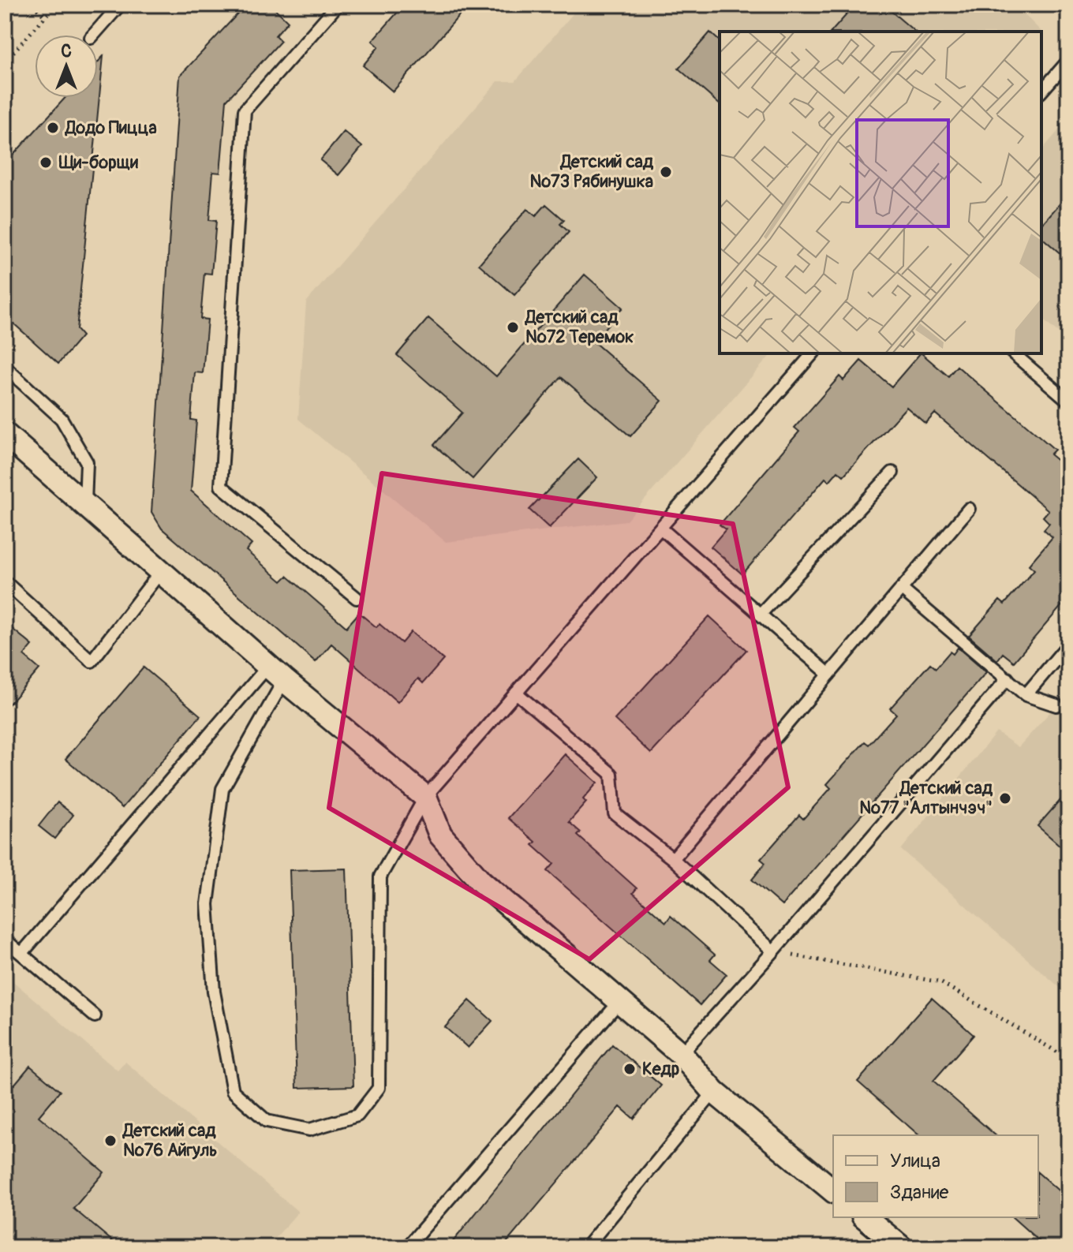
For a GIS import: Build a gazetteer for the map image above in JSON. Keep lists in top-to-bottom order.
{
  "places": [
    "Додо Пицца",
    "Щи-борщи",
    "Детский сад №73 Рябинушка",
    "Детский сад №72 Теремок",
    "Детский сад №77 \"Алтынчэч\"",
    "Кедр",
    "Детский сад №76 Айгуль"
  ],
  "legend": ["Улица", "Здание"],
  "north": "top"
}
